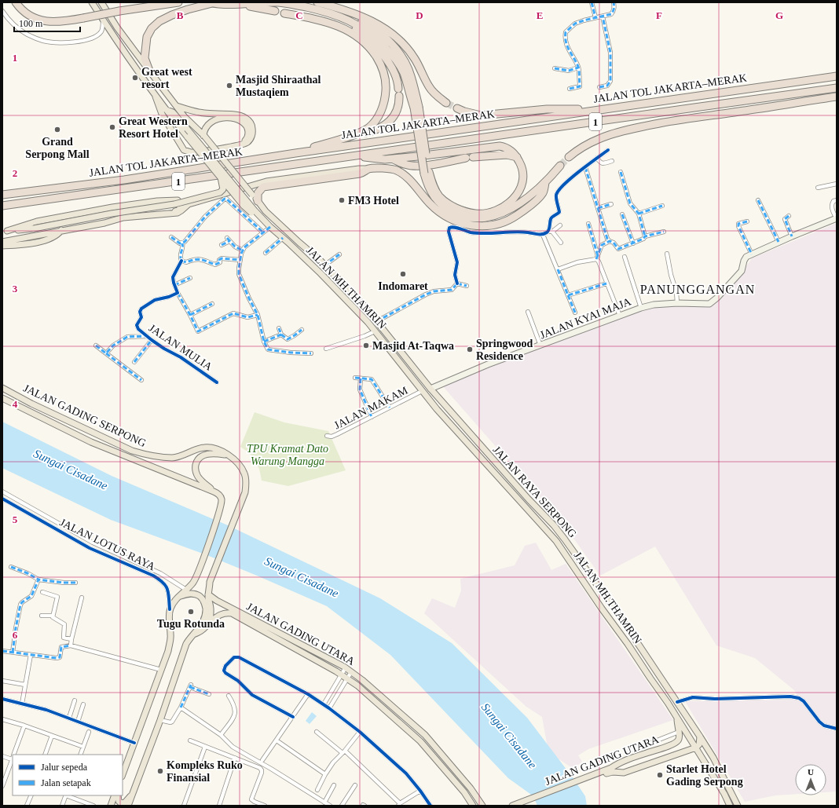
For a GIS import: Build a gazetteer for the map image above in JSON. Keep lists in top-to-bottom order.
{
  "streets": {
    "highway": ["JALAN TOL JAKARTA–MERAK", "1"],
    "main road": [
      "JALAN MH.THAMRIN",
      "JALAN KYAI MAJA",
      "JALAN GADING SERPONG",
      "JALAN RAYA SERPONG",
      "JALAN GADING UTARA"
    ],
    "street": ["JALAN MULIA", "JALAN MAKAM", "JALAN LOTUS RAYA"]
  },
  "crossings": [
    ["JALAN MH.THAMRIN", "JALAN MAKAM"],
    ["JALAN MH.THAMRIN", "JALAN GADING UTARA"],
    ["JALAN KYAI MAJA", "JALAN RAYA SERPONG"],
    ["JALAN GADING SERPONG", "JALAN GADING UTARA"]
  ],
  "districts": ["PANUNGGANGAN"],
  "water": ["Sungai Cisadane"],
  "parks": ["TPU Kramat Dato Warung Mangga"],
  "places": [
    "Great west resort",
    "Masjid Shiraathal Mustaqiem",
    "Great Western Resort Hotel",
    "Grand Serpong Mall",
    "FM3 Hotel",
    "Indomaret",
    "Masjid At-Taqwa",
    "Springwood Residence",
    "Tugu Rotunda",
    "Kompleks Ruko Finansial",
    "Starlet Hotel Gading Serpong"
  ],
  "legend": ["Jalur sepeda", "Jalan setapak"],
  "scale_bar": "100 m",
  "north": "top",
  "grid": {
    "columns": [
      "B",
      "C",
      "D",
      "E",
      "F",
      "G"
    ],
    "rows": [
      "1",
      "2",
      "3",
      "4",
      "5",
      "6"
    ]
  }
}
